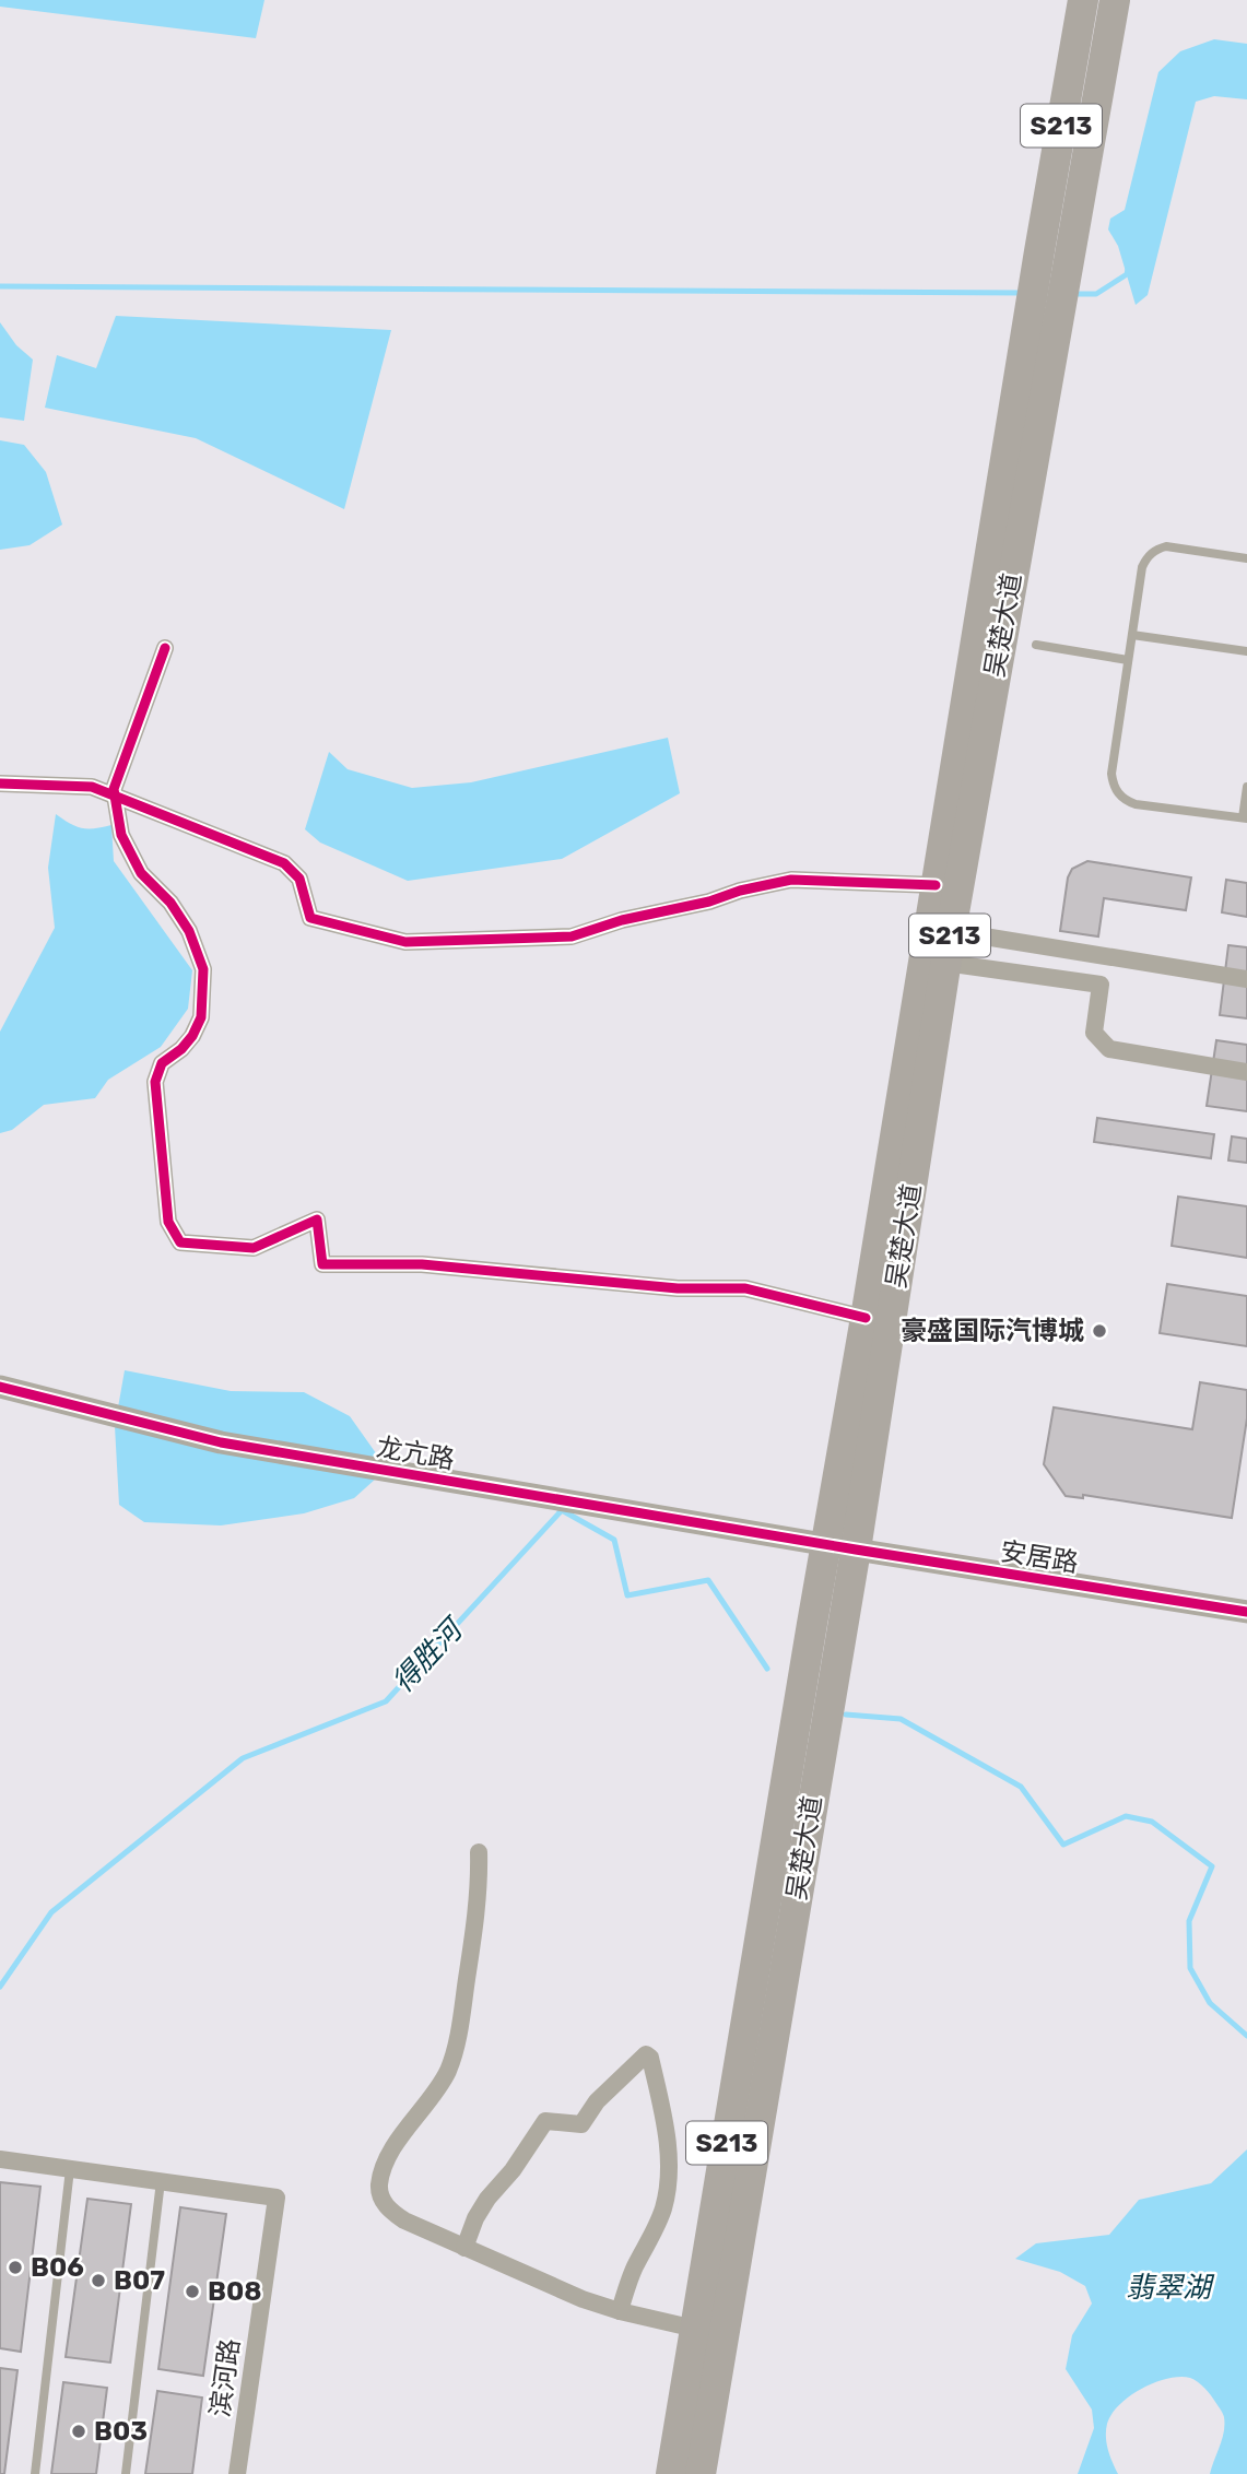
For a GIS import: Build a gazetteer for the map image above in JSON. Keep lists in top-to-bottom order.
{
  "streets": {
    "highway": ["S213", "吴楚大道"],
    "street": ["龙亢路", "安居路", "滨河路"]
  },
  "crossings": [
    ["吴楚大道", "龙亢路"],
    ["吴楚大道", "安居路"],
    ["龙亢路", "安居路"]
  ],
  "water": ["得胜河", "翡翠湖"],
  "places": [
    "豪盛国际汽博城",
    "B06",
    "B07",
    "B08",
    "B03"
  ]
}
